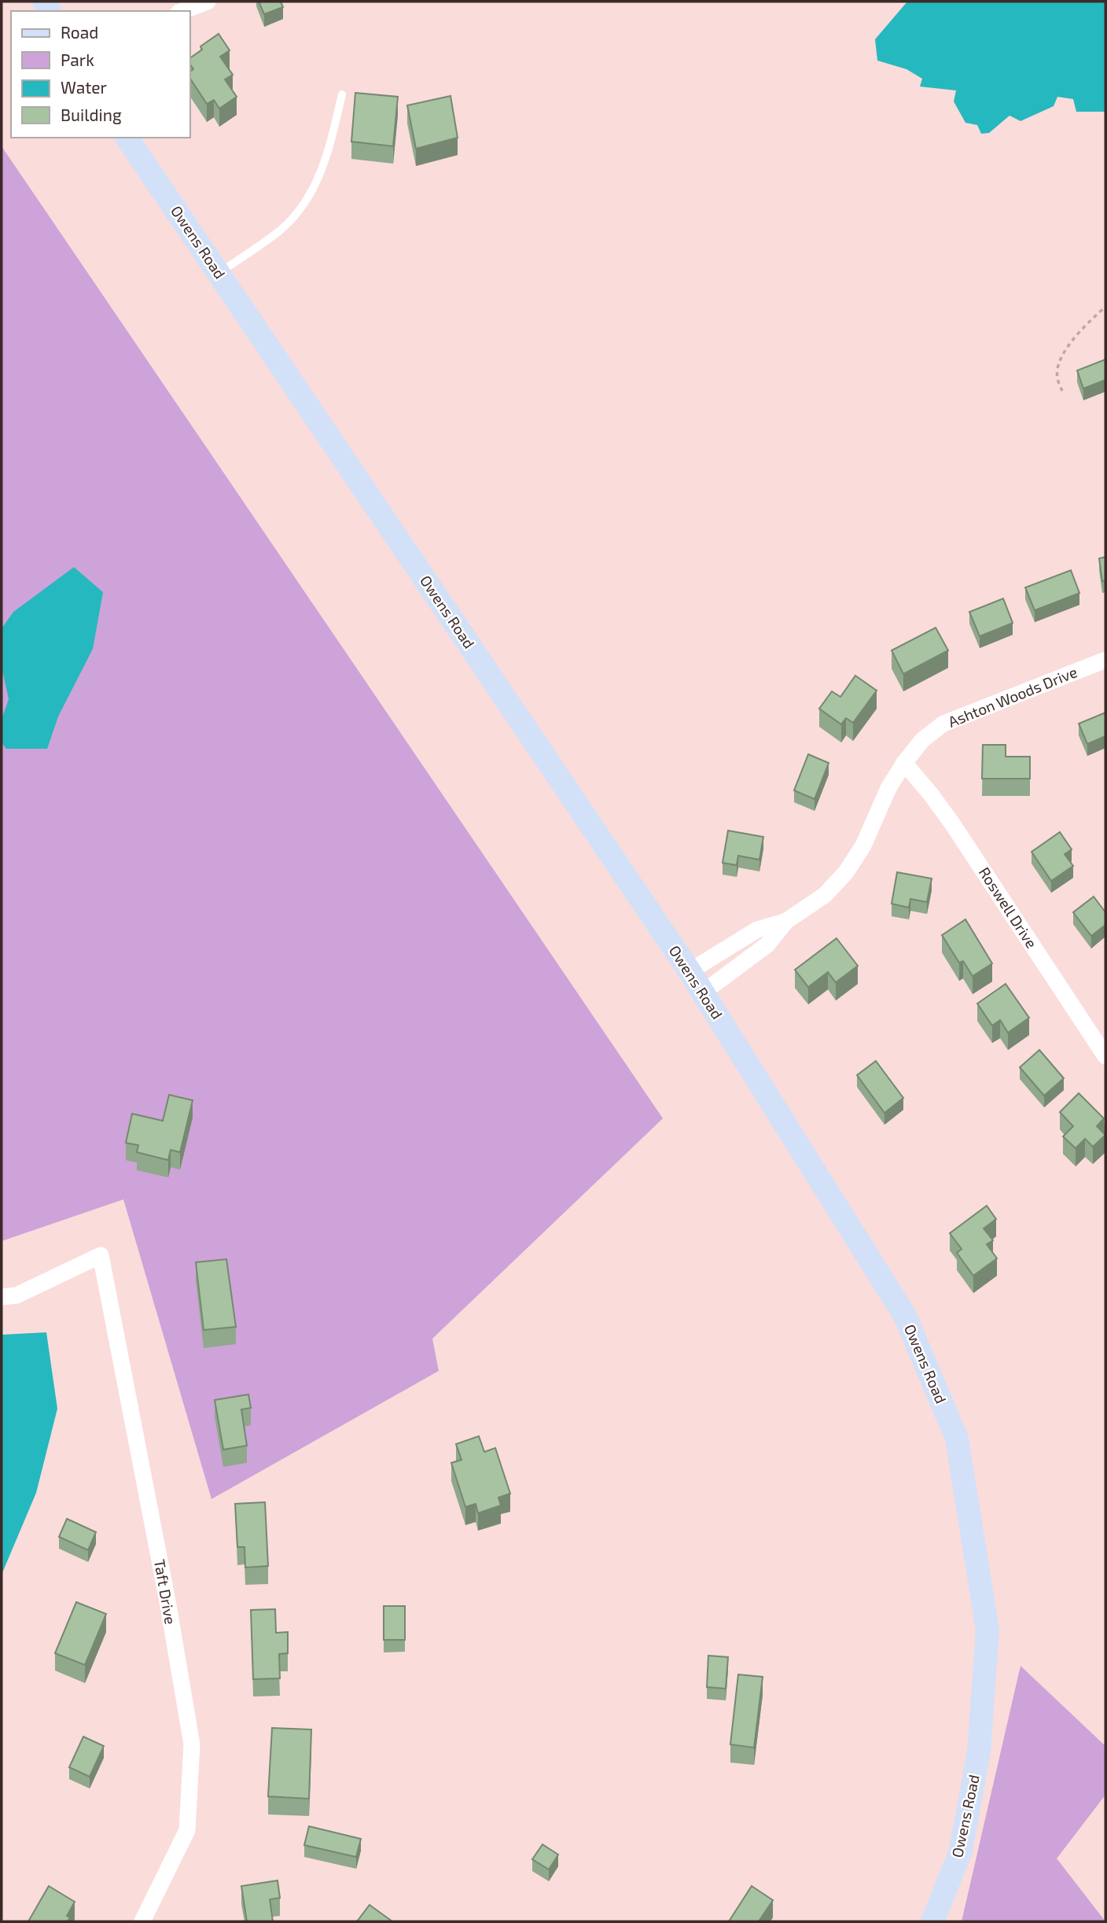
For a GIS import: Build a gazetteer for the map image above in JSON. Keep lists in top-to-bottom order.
{
  "streets": {
    "street": [
      "Owens Road",
      "Ashton Woods Drive",
      "Roswell Drive",
      "Taft Drive"
    ]
  },
  "crossings": [
    ["Owens Road", "Ashton Woods Drive"],
    ["Ashton Woods Drive", "Roswell Drive"]
  ],
  "legend": [
    "Road",
    "Park",
    "Water",
    "Building"
  ]
}
